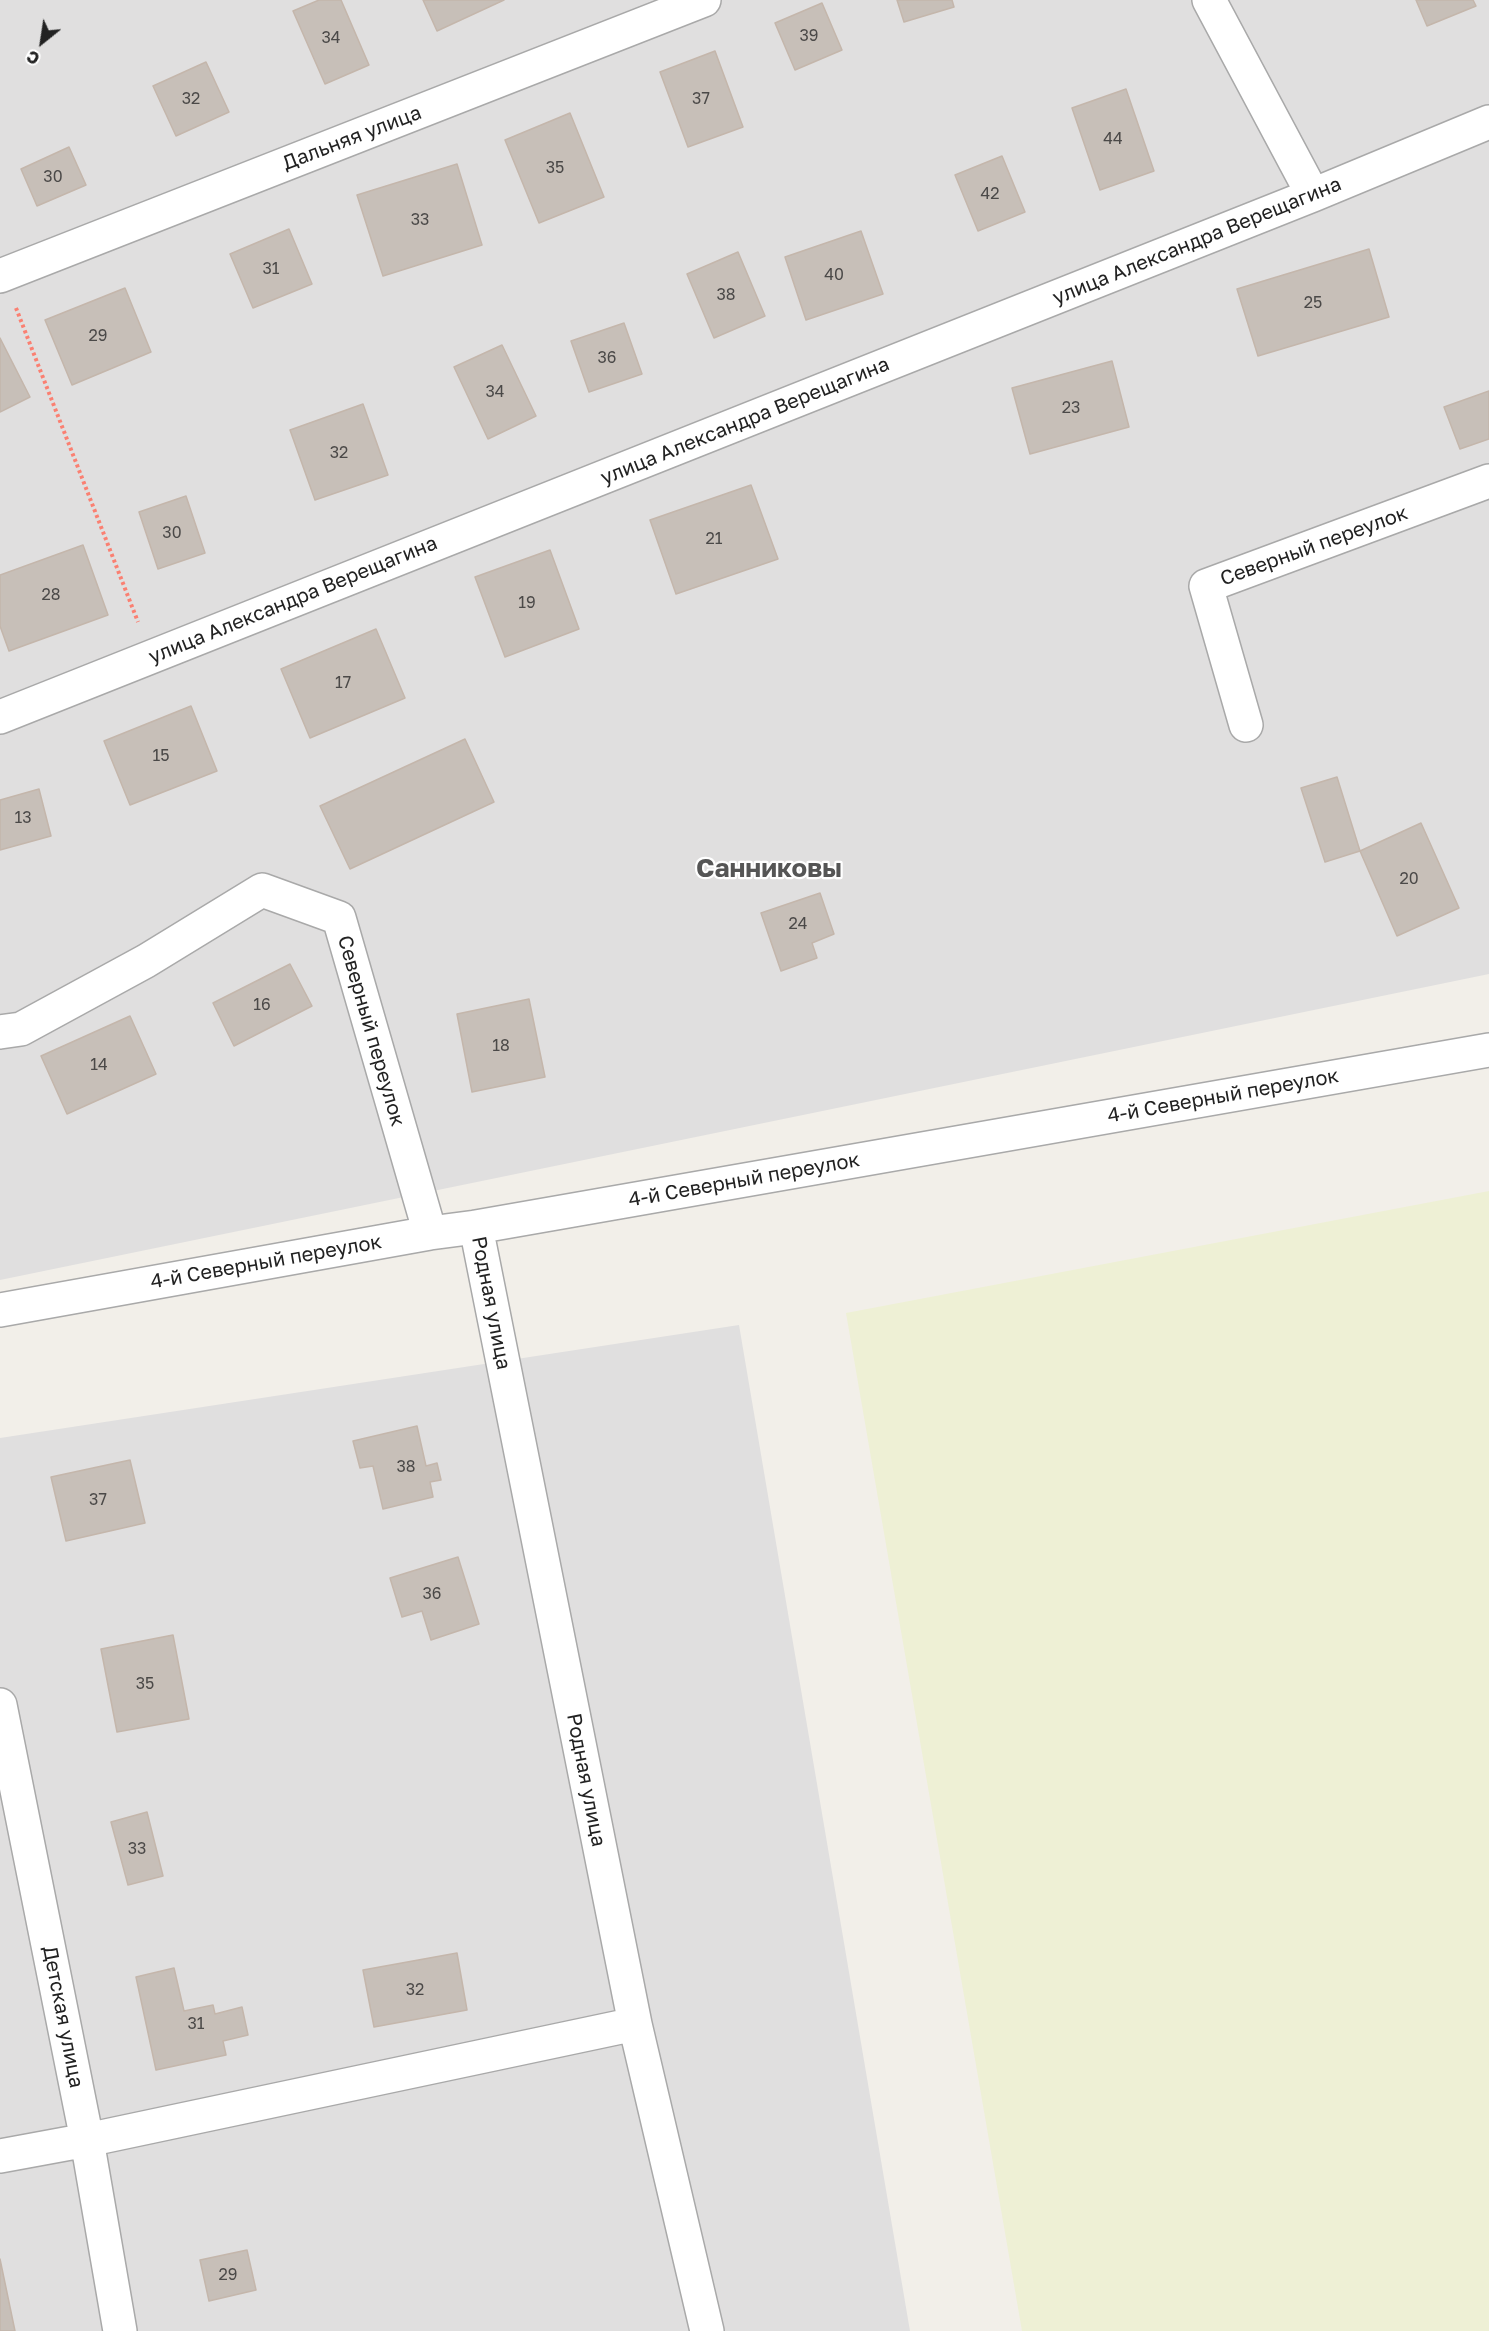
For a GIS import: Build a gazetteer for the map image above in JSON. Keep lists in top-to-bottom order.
{
  "streets": {
    "street": [
      "Дальняя улица",
      "улица Александра Верещагина",
      "Северный переулок",
      "4-й Северный переулок",
      "Родная улица",
      "Детская улица"
    ]
  },
  "crossings": [
    ["Северный переулок", "4-й Северный переулок"],
    ["4-й Северный переулок", "Родная улица"]
  ],
  "districts": ["Санниковы"],
  "house_numbers": [
    "39",
    "34",
    "32",
    "37",
    "44",
    "35",
    "30",
    "42",
    "33",
    "31",
    "40",
    "38",
    "25",
    "29",
    "36",
    "34",
    "23",
    "32",
    "30",
    "21",
    "28",
    "19",
    "17",
    "15",
    "13",
    "20",
    "24",
    "16",
    "18",
    "14",
    "38",
    "37",
    "36",
    "35",
    "33",
    "32",
    "31",
    "29"
  ],
  "north": "bottom left"
}
